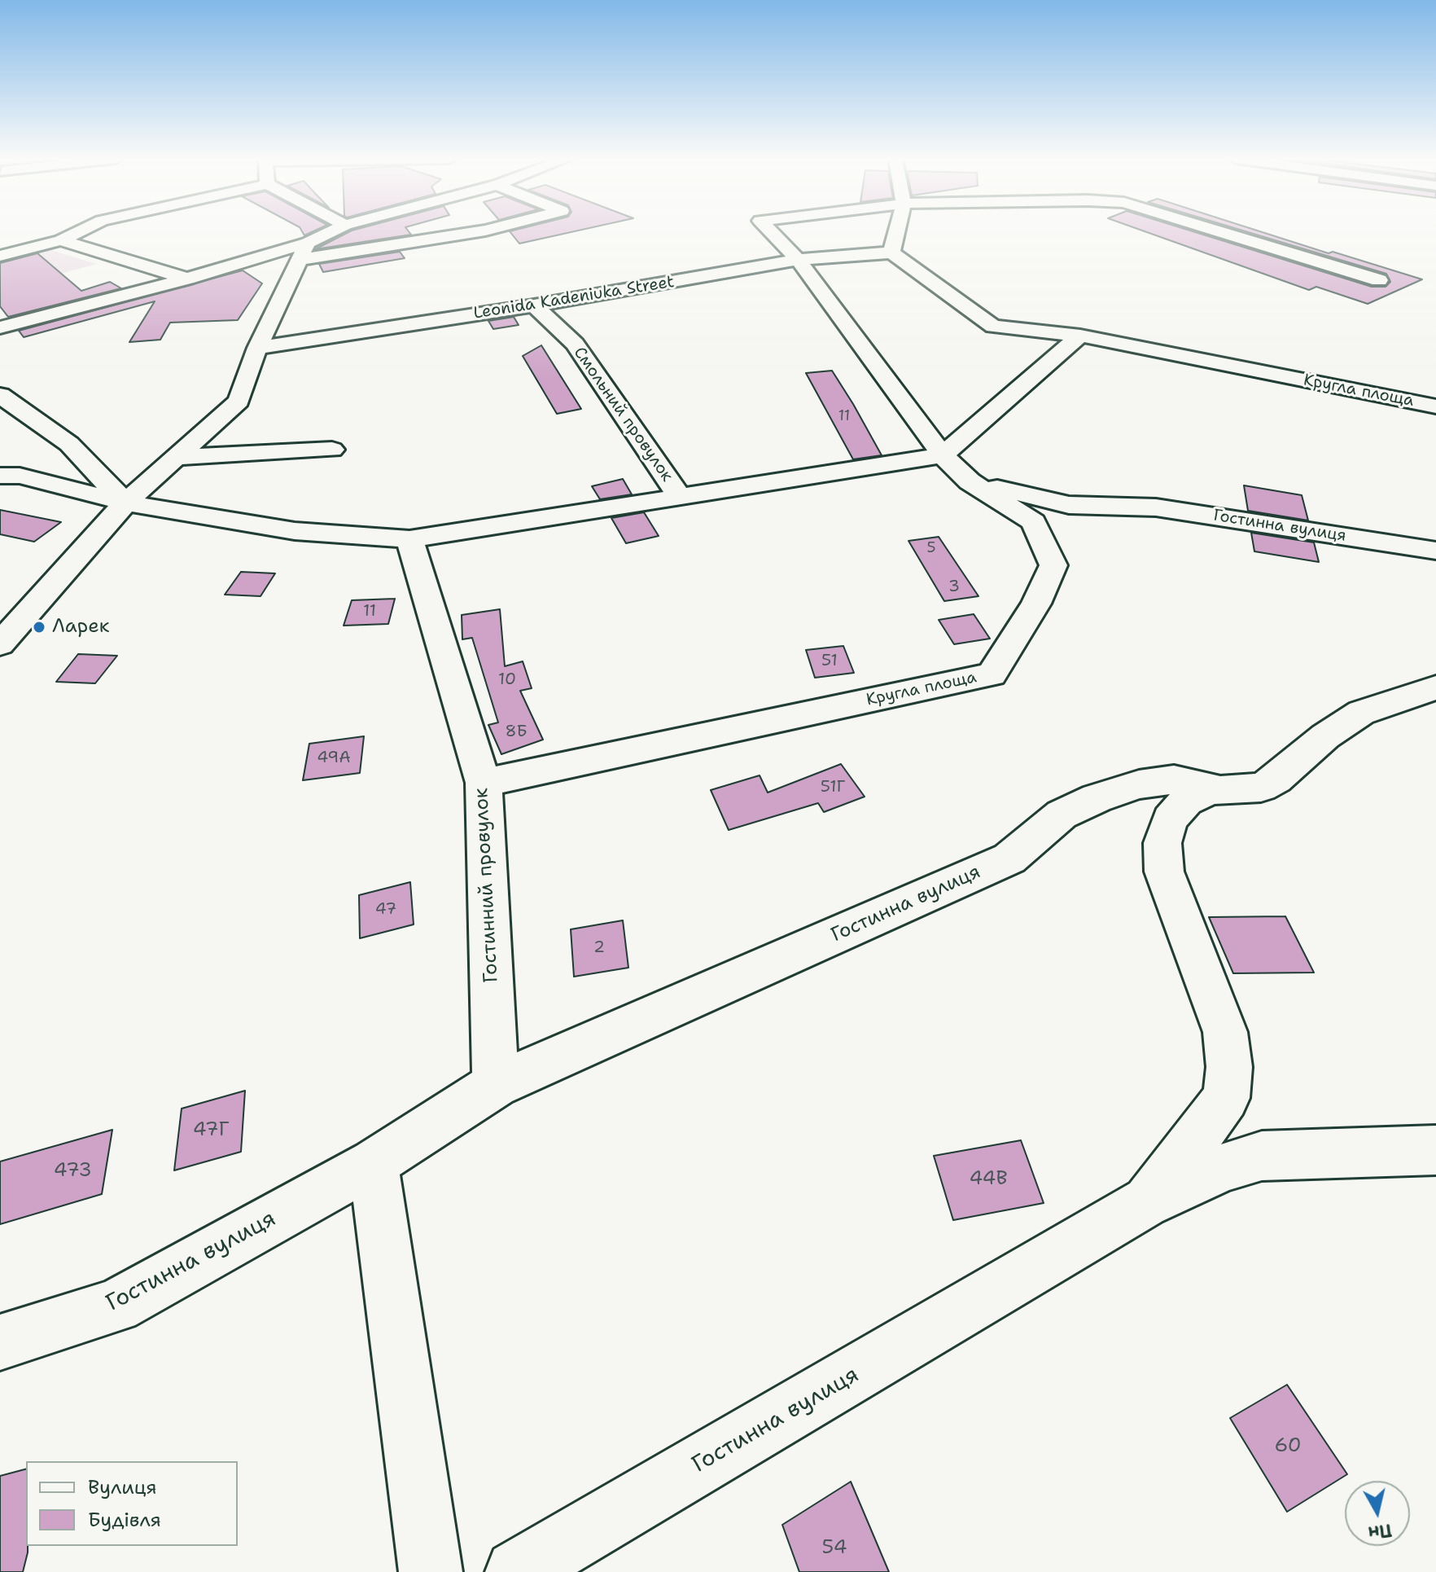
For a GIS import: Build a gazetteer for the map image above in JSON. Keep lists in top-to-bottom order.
{
  "streets": {
    "street": [
      "Leonida Kadeniuka Street",
      "Кругла площа",
      "Смольний провулок",
      "Гостинна вулиця",
      "Гостинний провулок"
    ]
  },
  "crossings": [
    ["Leonida Kadeniuka Street", "Кругла площа"],
    ["Leonida Kadeniuka Street", "Смольний провулок"],
    ["Кругла площа", "Гостинна вулиця"],
    ["Кругла площа", "Гостинний провулок"],
    ["Гостинна вулиця", "Гостинний провулок"]
  ],
  "places": ["Ларек"],
  "house_numbers": [
    "11",
    "5",
    "3",
    "11",
    "51",
    "10",
    "8Б",
    "49А",
    "51Г",
    "47",
    "2",
    "47Г",
    "47З",
    "44В",
    "60",
    "54"
  ],
  "legend": ["Вулиця", "Будівля"],
  "north": "bottom"
}
